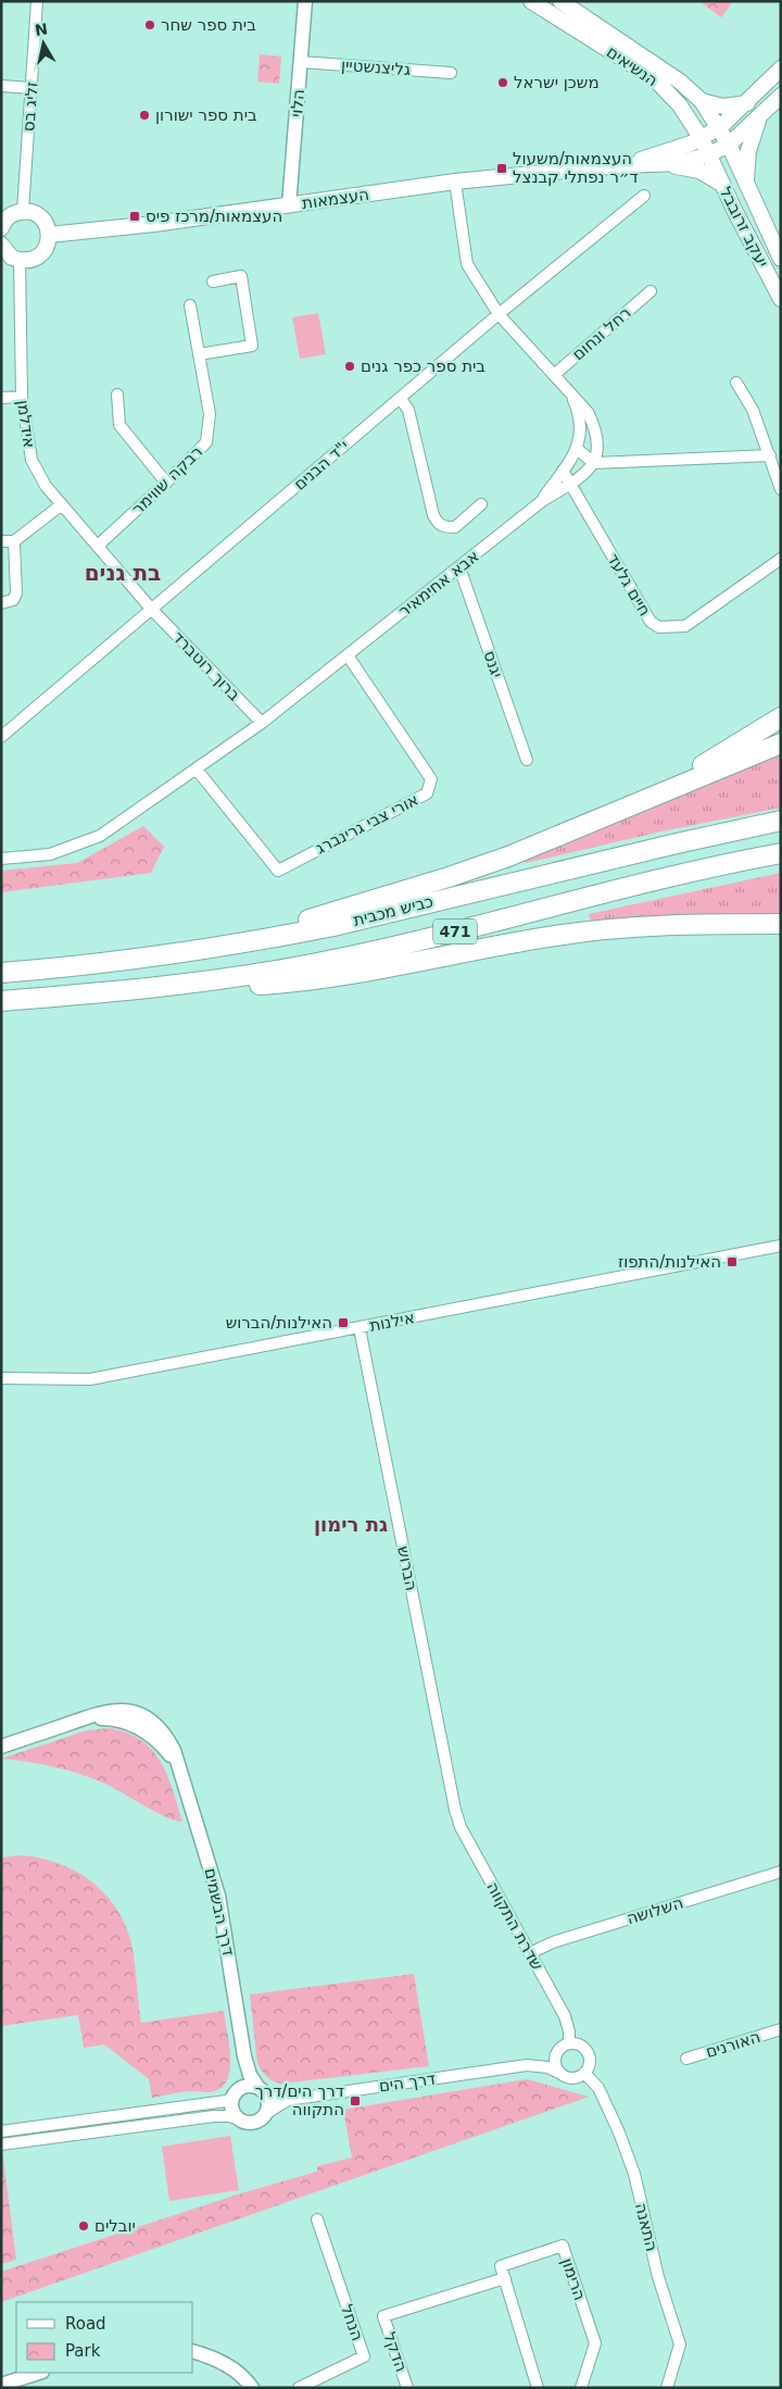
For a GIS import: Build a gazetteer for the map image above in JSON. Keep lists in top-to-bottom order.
{
  "streets": {
    "highway": ["כביש מכבית", "471"],
    "main road": ["הנשיאים", "העצמאות", "יעקב זרובבל"],
    "street": [
      "גליצנשטיין",
      "הלוי",
      "זליג בס",
      "רחל ונחום",
      "אידלמן",
      "י\"ד הבנים",
      "רבקה שווימר",
      "אבא אחימאיר",
      "חיים גלעד",
      "יגנס",
      "ברוך רוטברד",
      "אורי צבי גרינברג",
      "אילנות",
      "הברוש",
      "השלושה",
      "דרך הבשמים",
      "שדרת התקווה",
      "האורנים",
      "דרך הים",
      "התאנה",
      "הרימון",
      "הנחל",
      "הדקל"
    ]
  },
  "crossings": [
    ["הנשיאים", "העצמאות"],
    ["הנשיאים", "יעקב זרובבל"],
    ["גליצנשטיין", "הלוי"],
    ["הלוי", "העצמאות"],
    ["העצמאות", "יעקב זרובבל"],
    ["אידלמן", "י\"ד הבנים"],
    ["אידלמן", "רבקה שווימר"],
    ["אידלמן", "ברוך רוטברד"],
    ["י\"ד הבנים", "ברוך רוטברד"],
    ["אבא אחימאיר", "חיים גלעד"],
    ["אבא אחימאיר", "יגנס"],
    ["אבא אחימאיר", "ברוך רוטברד"],
    ["אבא אחימאיר", "אורי צבי גרינברג"],
    ["אילנות", "הברוש"],
    ["הברוש", "שדרת התקווה"],
    ["השלושה", "שדרת התקווה"],
    ["דרך הבשמים", "דרך הים"],
    ["שדרת התקווה", "דרך הים"],
    ["שדרת התקווה", "התאנה"],
    ["דרך הים", "התאנה"],
    ["הרימון", "הדקל"]
  ],
  "districts": ["בת גנים", "גת רימון"],
  "places": {
    "other": [
      "בית ספר שחר",
      "משכן ישראל",
      "בית ספר ישורון",
      "בית ספר כפר גנים",
      "יובלים"
    ],
    "transit": [
      "העצמאות/משעול ד״ר נפתלי קבנצל",
      "העצמאות/מרכז פיס",
      "האילנות/התפוז",
      "האילנות/הברוש",
      "דרך הים/דרך התקווה"
    ]
  },
  "legend": ["Road", "Park"],
  "north": "top"
}
